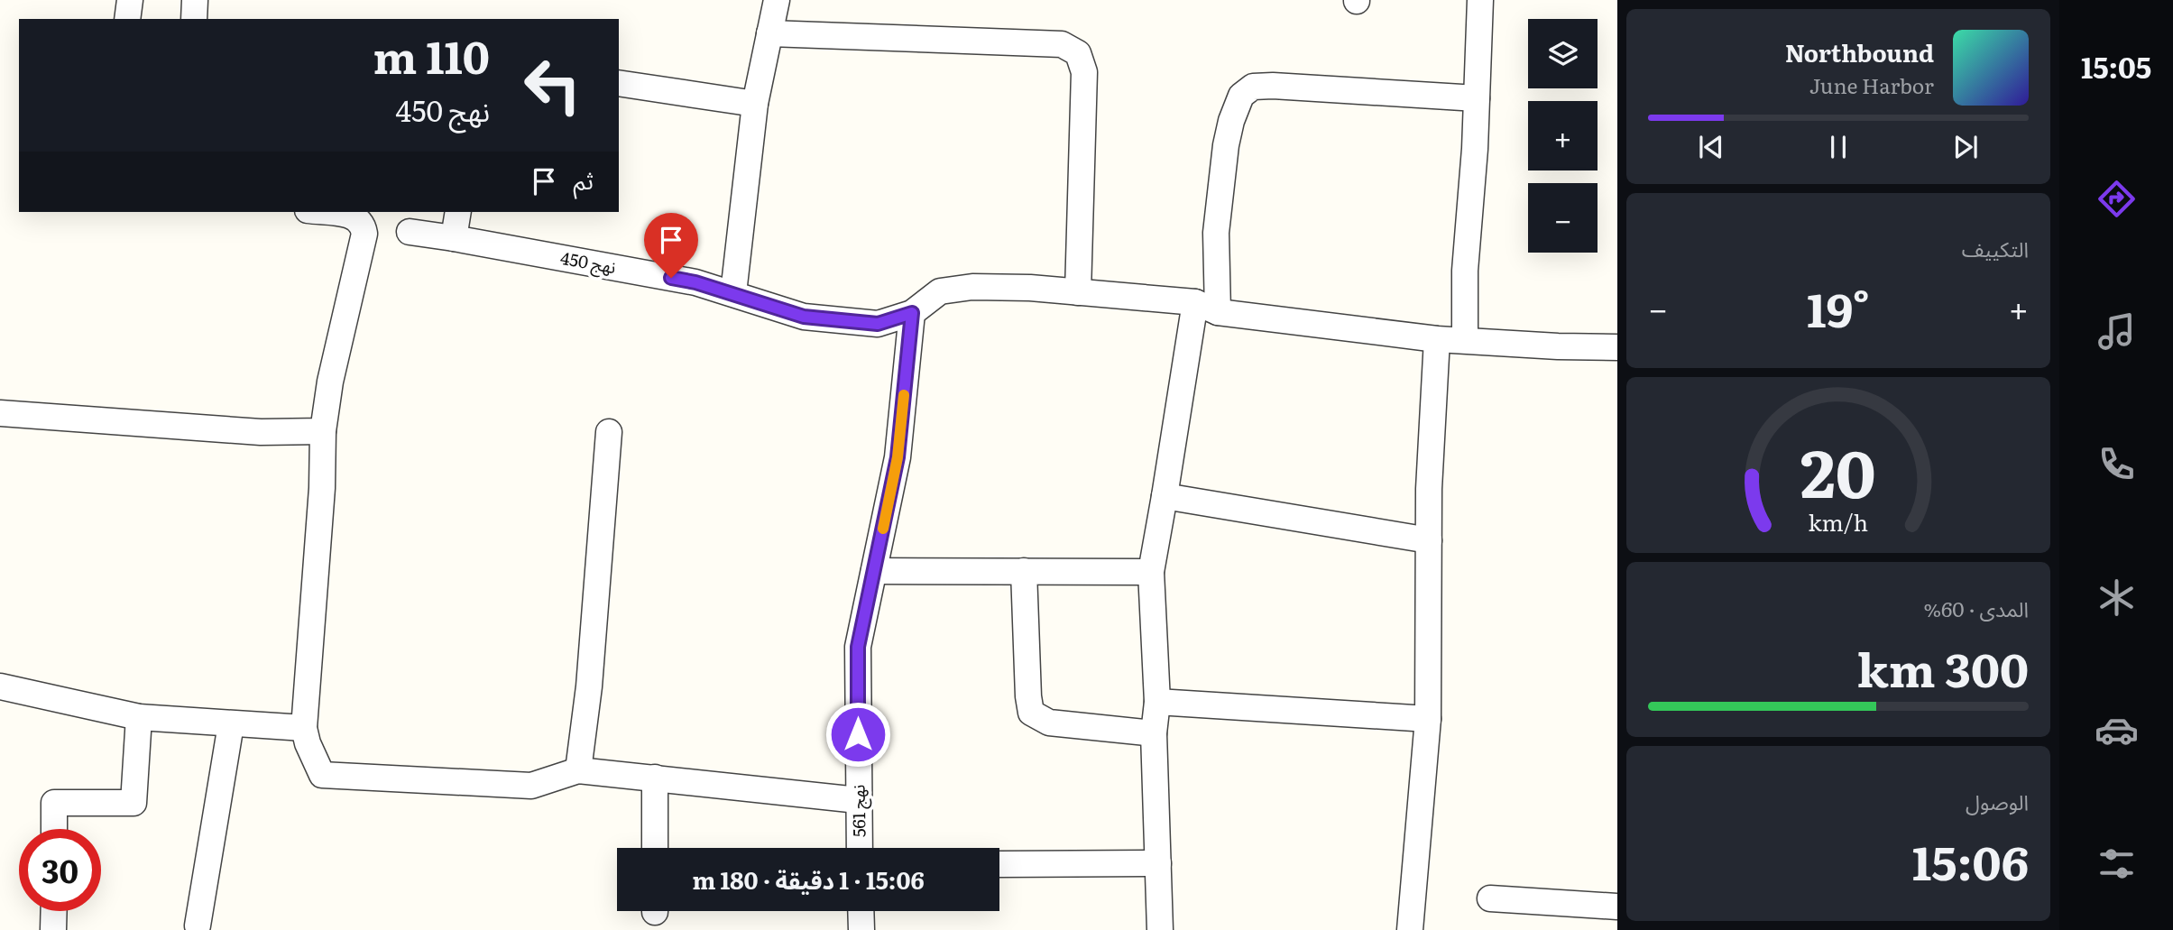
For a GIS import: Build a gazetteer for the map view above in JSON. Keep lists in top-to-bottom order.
{
  "streets": {
    "street": ["نهج 450", "نهج 561"]
  },
  "crossings": [
    ["نهج 450", "نهج 561"]
  ],
  "page": {
    "tabs": "15:05",
    "map_buttons": ["+", "−"],
    "turn": ["110 m", "نهج 450"],
    "song": ["Northbound", "June Harbor"],
    "then": "ثم",
    "tile": [
      "التكييف",
      ["المدى · 60%", "300 km"],
      ["الوصول", "15:06"]
    ],
    "heat": ["−", "19°", "+"],
    "limit": "30",
    "trip": "15:06 · 1 دقيقة · 180 m",
    "gauge": ["20", "km/h"]
  }
}
